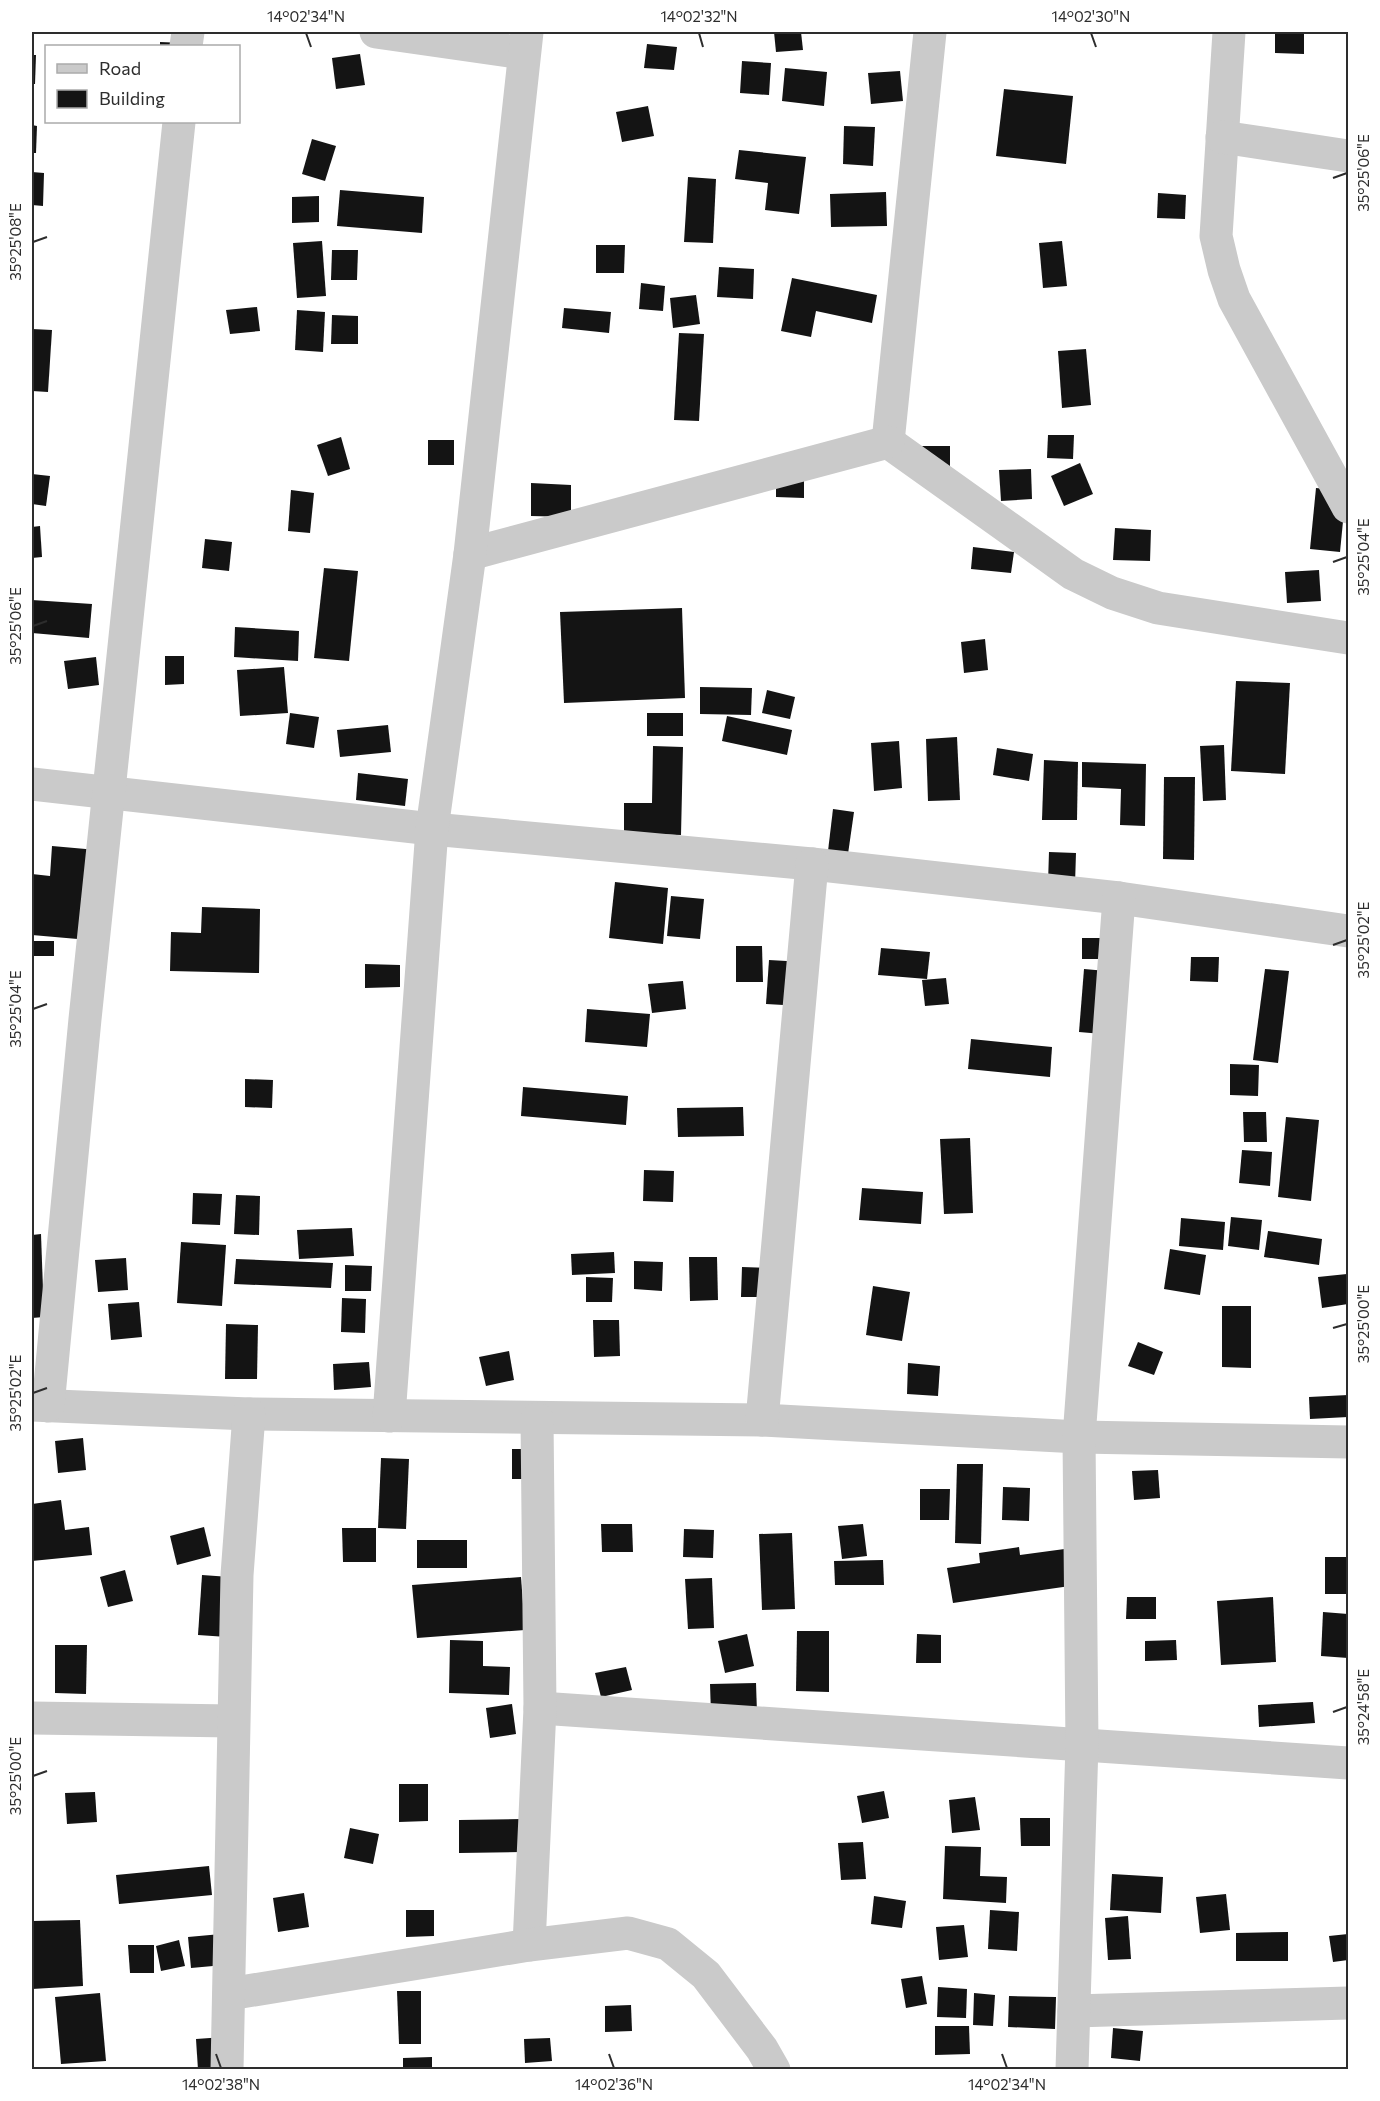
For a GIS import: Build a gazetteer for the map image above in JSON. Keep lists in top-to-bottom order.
{
  "legend": ["Road", "Building"],
  "coordinates": [
    "14°02'34\"N",
    "14°02'32\"N",
    "14°02'30\"N",
    "35°25'06\"E",
    "35°25'08\"E",
    "35°25'04\"E",
    "35°25'02\"E",
    "35°25'00\"E",
    "35°24'58\"E",
    "14°02'38\"N",
    "14°02'36\"N"
  ]
}
